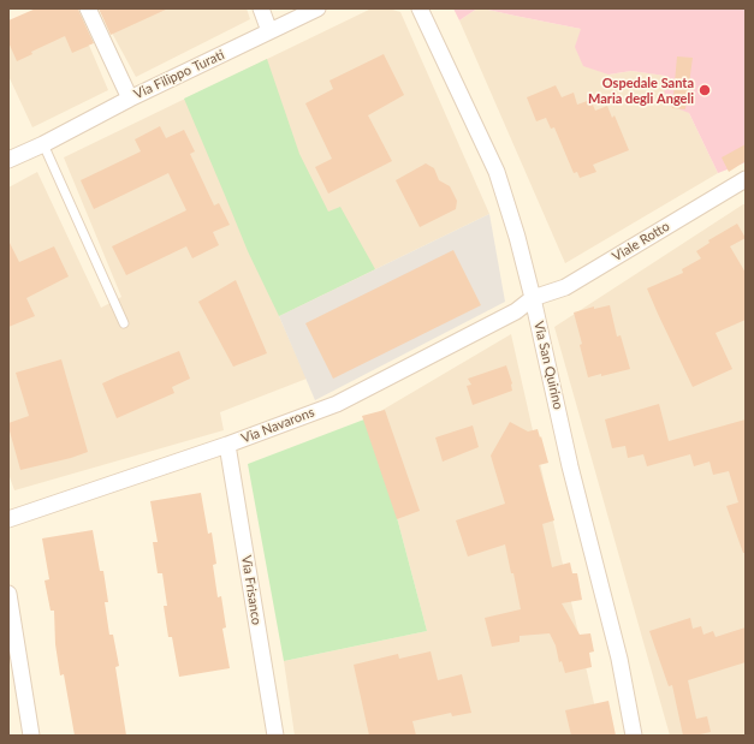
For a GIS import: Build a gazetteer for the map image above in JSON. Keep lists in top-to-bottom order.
{
  "streets": {
    "street": [
      "Via Filippo Turati",
      "Viale Rotto",
      "Via San Quirino",
      "Via Navarons",
      "Via Frisanco"
    ]
  },
  "crossings": [
    ["Viale Rotto", "Via San Quirino"],
    ["Viale Rotto", "Via Navarons"],
    ["Via San Quirino", "Via Navarons"],
    ["Via Navarons", "Via Frisanco"]
  ],
  "places": ["Ospedale Santa Maria degli Angeli"]
}
